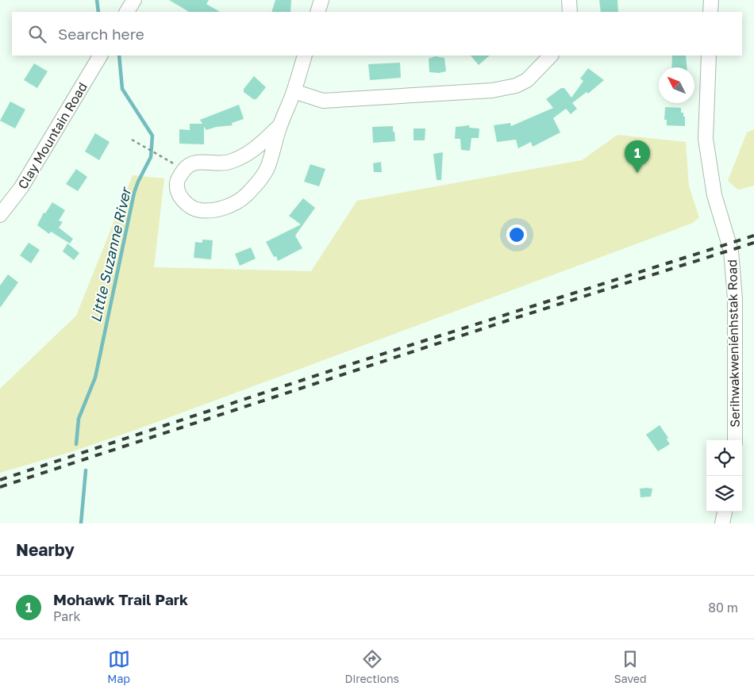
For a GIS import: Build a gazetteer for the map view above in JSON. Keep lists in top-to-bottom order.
{
  "streets": {
    "street": ["Clay Mountain Road", "Serihwakweniénhstak Road"]
  },
  "water": ["Little Suzanne River"],
  "north": "top left",
  "page": {
    "search": "Search here",
    "pins": "1",
    "heading": "Nearby",
    "list": [
      {
        "mark": "1",
        "name": "Mohawk Trail Park",
        "note": "Park",
        "value": "80 m"
      }
    ],
    "nav": ["Map", "Directions", "Saved"]
  }
}
